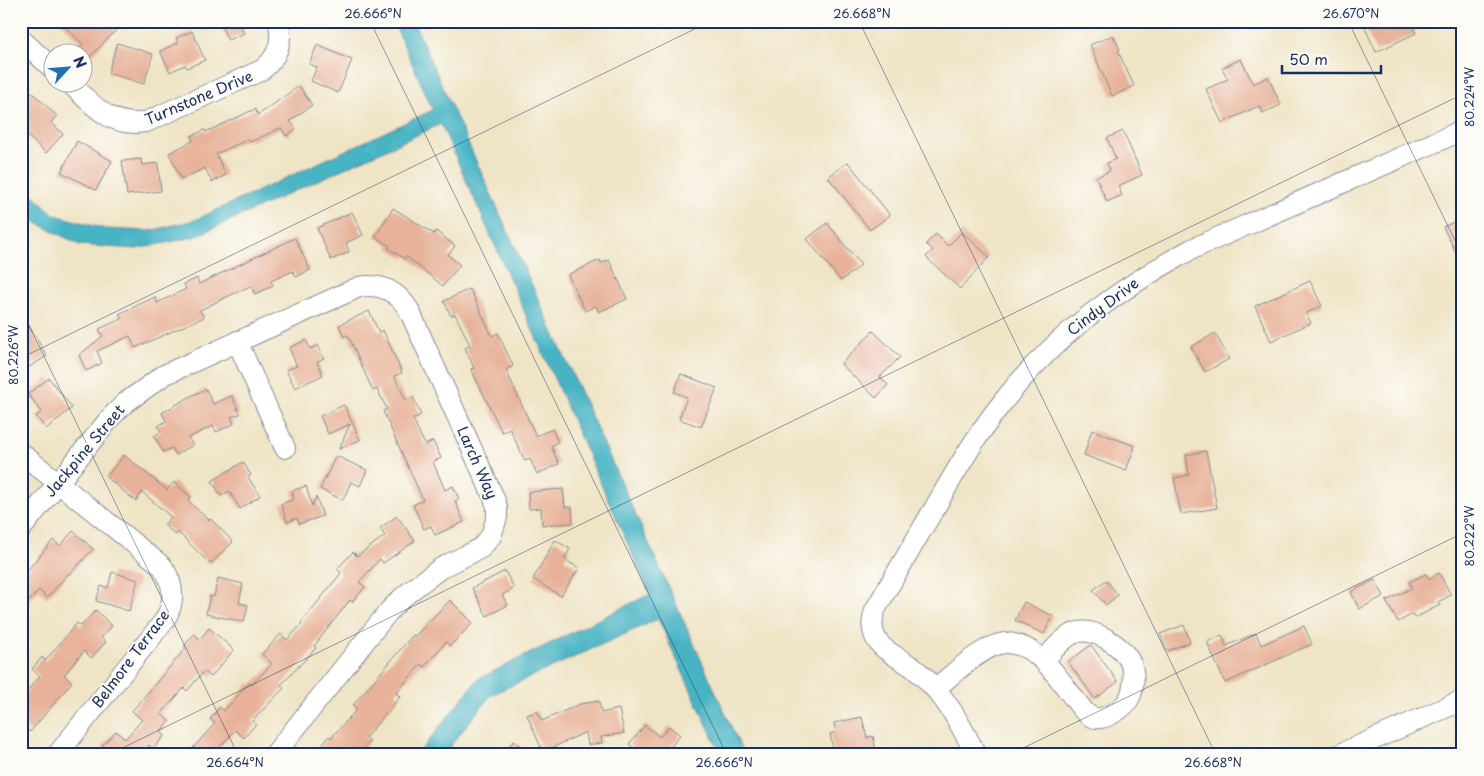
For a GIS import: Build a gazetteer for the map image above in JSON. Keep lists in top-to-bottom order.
{
  "streets": {
    "street": [
      "Turnstone Drive",
      "Cindy Drive",
      "Jackpine Street",
      "Larch Way",
      "Belmore Terrace"
    ]
  },
  "crossings": [
    ["Jackpine Street", "Larch Way"],
    ["Jackpine Street", "Belmore Terrace"]
  ],
  "scale_bar": "50 m",
  "north": "top right",
  "coordinates": [
    "26.666°N",
    "26.668°N",
    "26.670°N",
    "80.224°W",
    "80.226°W",
    "80.222°W",
    "26.664°N"
  ]
}
